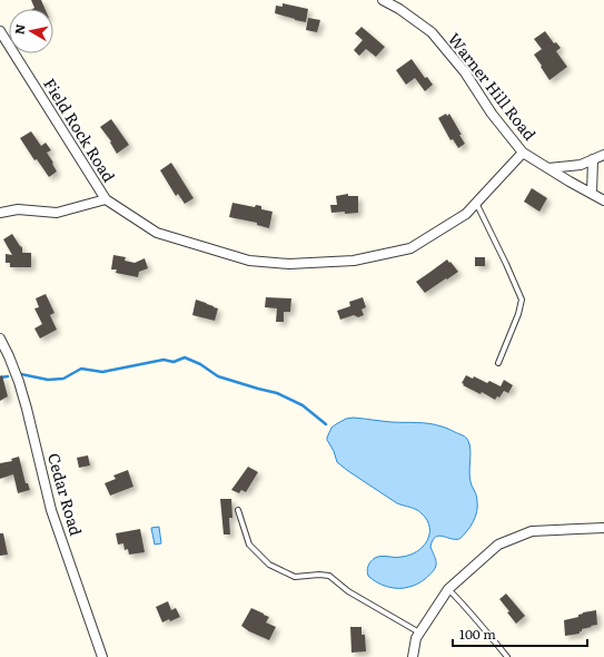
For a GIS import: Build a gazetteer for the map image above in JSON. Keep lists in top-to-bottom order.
{
  "streets": {
    "street": ["Warner Hill Road", "Field Rock Road", "Cedar Road"]
  },
  "scale_bar": "100 m",
  "north": "left"
}
